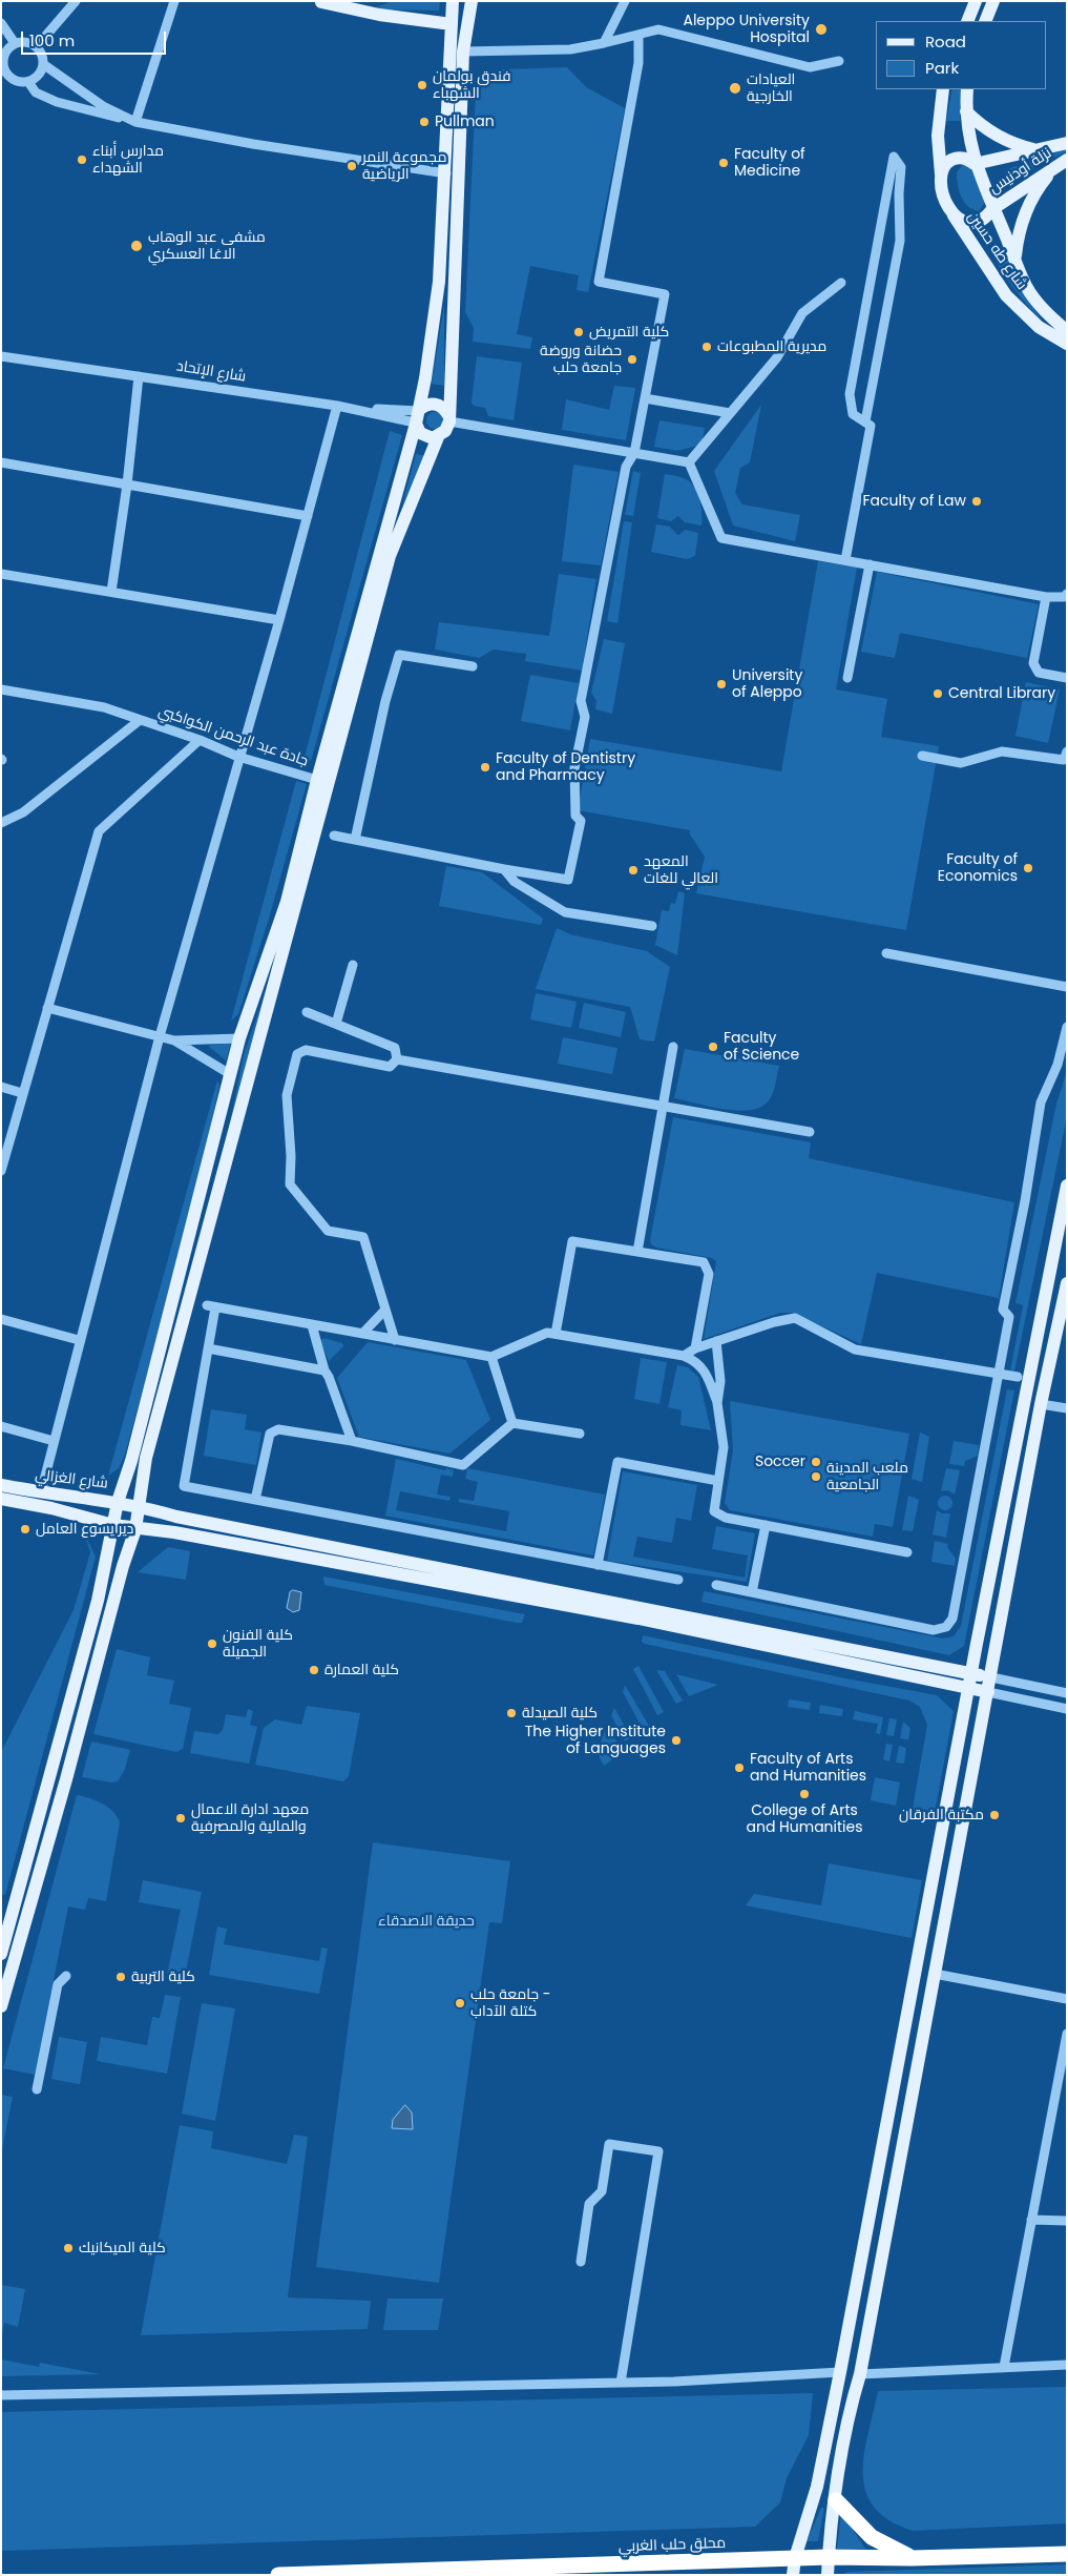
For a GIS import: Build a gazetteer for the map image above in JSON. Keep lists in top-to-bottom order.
{
  "streets": {
    "highway": ["محلق حلب الغربي"],
    "main road": ["نزلة أودنيس", "شارع طه حسين", "شارع الغزالي"],
    "street": ["شارع الإتحاد", "جادة عبد الرحمن الكواكبي"]
  },
  "crossings": [
    ["نزلة أودنيس", "شارع طه حسين"]
  ],
  "parks": ["حديقة الاصدقاء"],
  "places": [
    "Aleppo University Hospital",
    "فندق بولمان الشهباء",
    "العيادات الخارجية",
    "Pullman",
    "مدارس أبناء الشهداء",
    "Faculty of Medicine",
    "مجموعة النمر الرياضية",
    "مشفى عبد الوهاب الاغا العسكري",
    "كلية التمريض",
    "مديرية المطبوعات",
    "حضانة وروضة جامعة حلب",
    "Faculty of Law",
    "University of Aleppo",
    "Central Library",
    "Faculty of Dentistry and Pharmacy",
    "Faculty of Economics",
    "المعهد العالي للغات",
    "Faculty of Science",
    "Soccer",
    "ملعب المدينة الجامعية",
    "دير يسوع العامل",
    "كلية الفنون الجميلة",
    "كلية العمارة",
    "كلية الصيدلة",
    "The Higher Institute of Languages",
    "Faculty of Arts and Humanities",
    "College of Arts and Humanities",
    "مكتبة الفرقان",
    "معهد ادارة الاعمال والمالية والمصرفية",
    "كلية التربية",
    "جامعة حلب - كتلة الآداب",
    "كلية الميكانيك"
  ],
  "legend": ["Road", "Park"],
  "scale_bar": "100 m"
}
